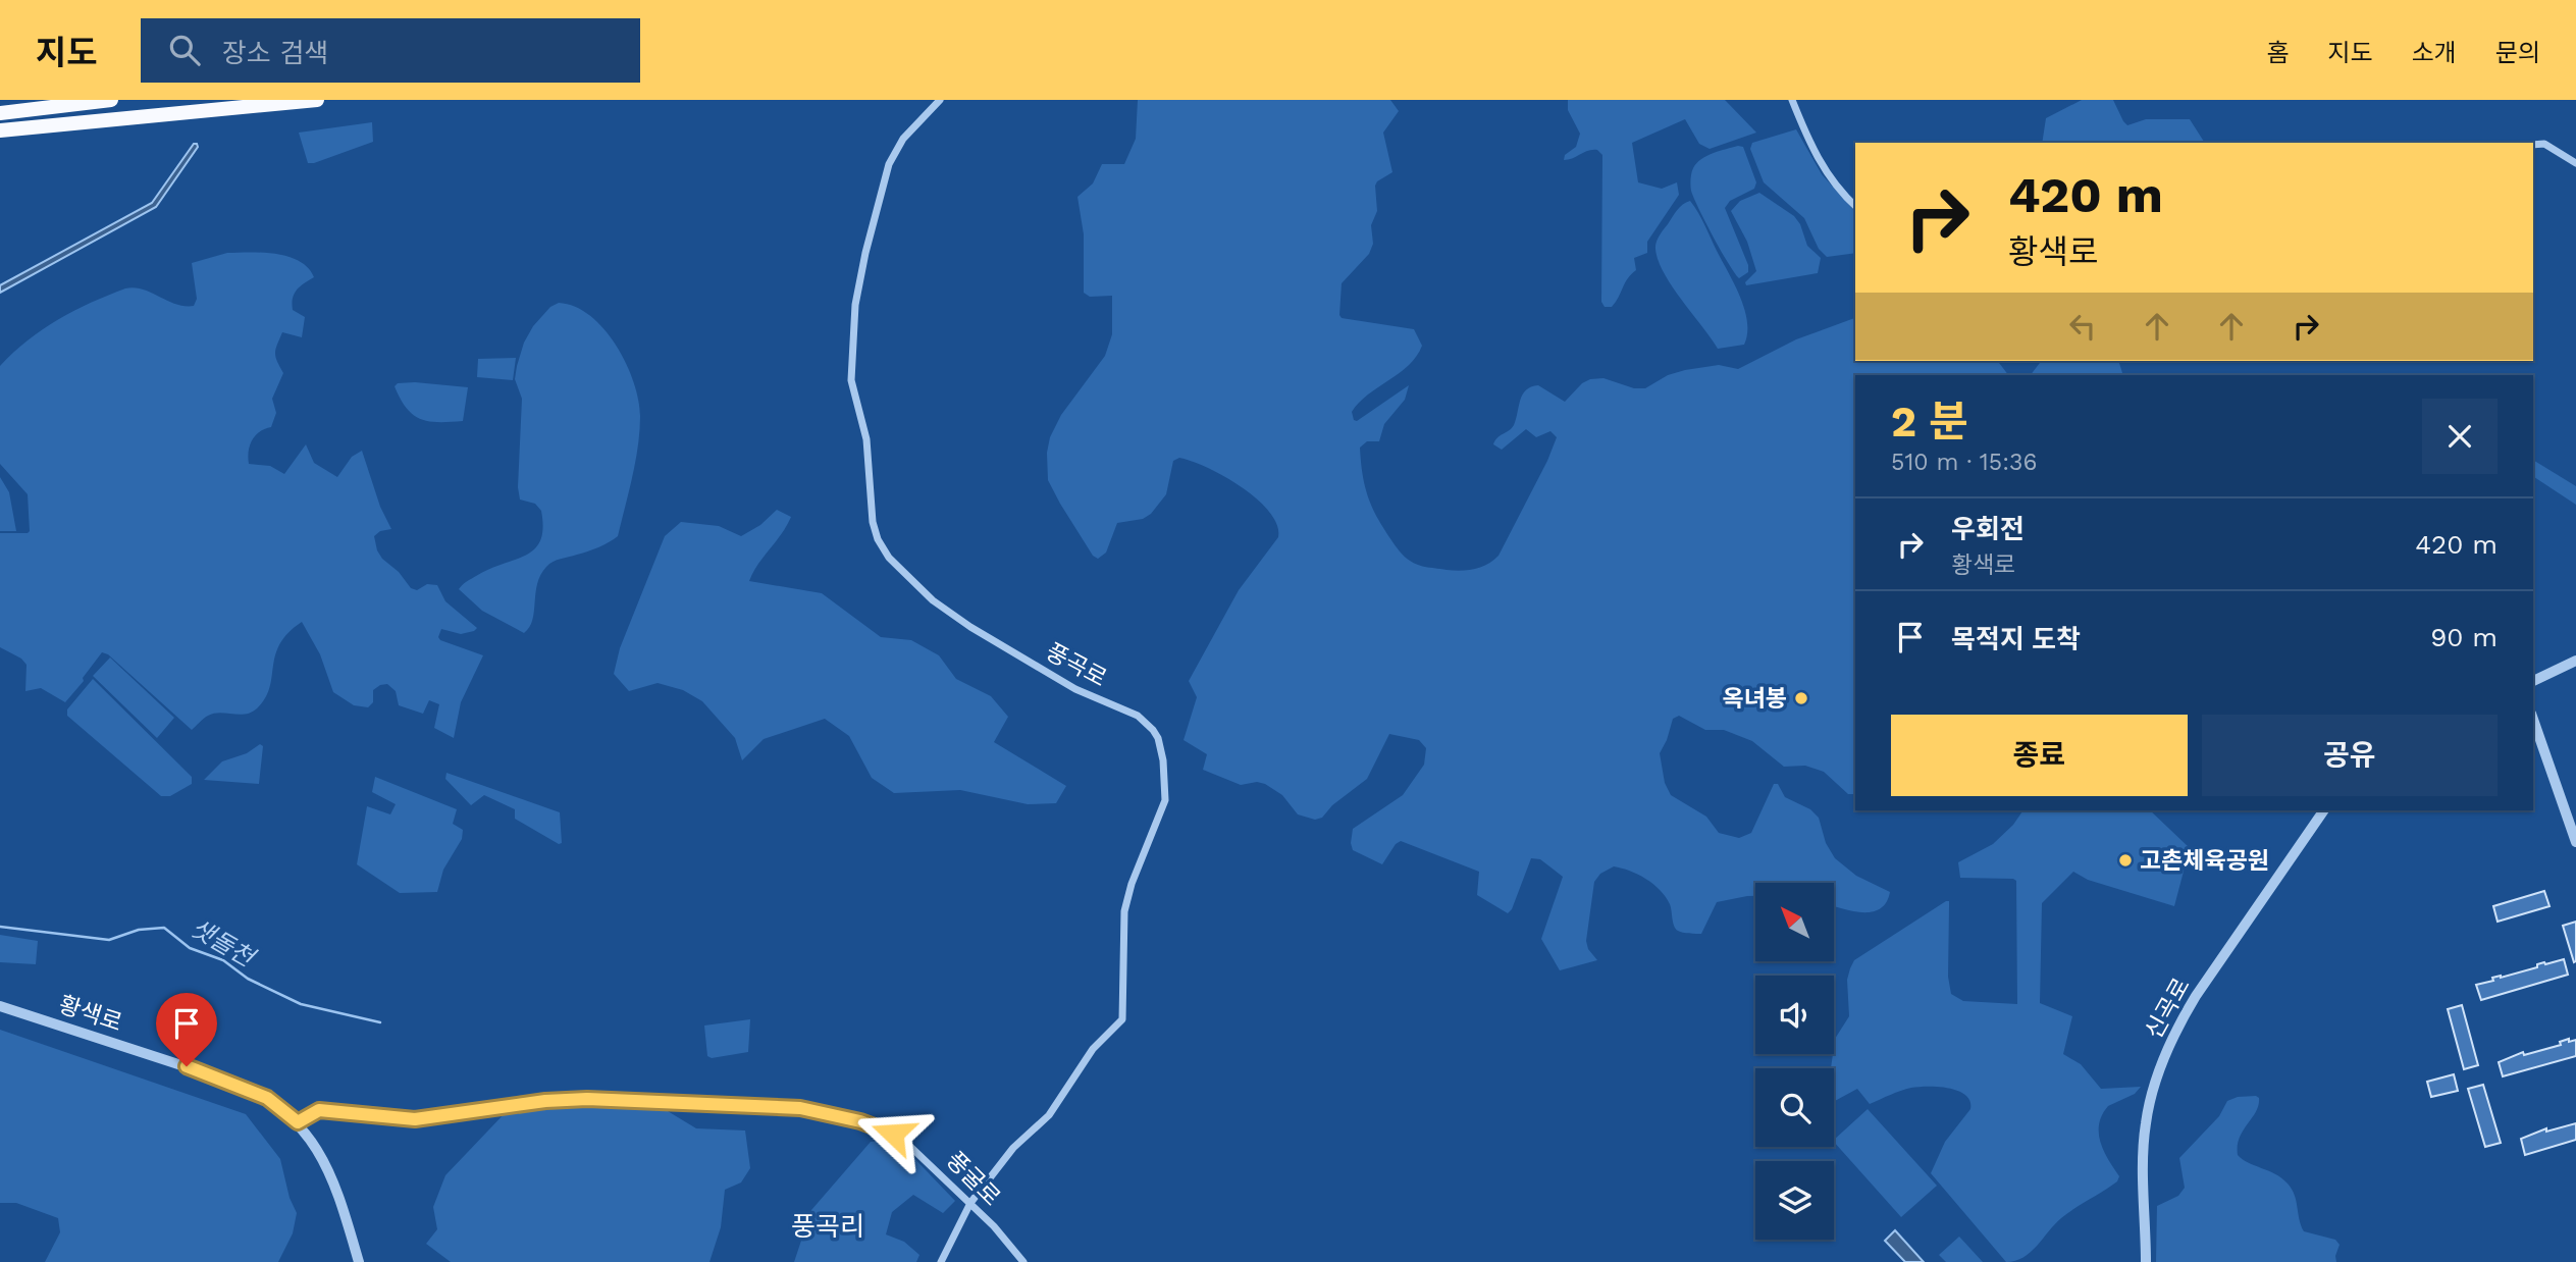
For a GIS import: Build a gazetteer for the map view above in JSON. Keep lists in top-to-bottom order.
{
  "streets": {
    "street": [
      "풍곡로",
      "신곡로",
      "황색로",
      "풍굴로"
    ]
  },
  "crossings": [
    ["풍곡로", "풍굴로"],
    ["황색로", "풍굴로"]
  ],
  "districts": ["풍곡리"],
  "water": ["샛돌천"],
  "places": ["옥녀봉", "고촌체육공원"],
  "north": "top left",
  "page": {
    "header": "지도",
    "search": "장소 검색",
    "nav": [
      "홈",
      "지도",
      "소개",
      "문의"
    ],
    "turn": ["420 m", "황색로"],
    "heading": ["2 분", "510 m · 15:36"],
    "list": [
      {
        "name": "우회전",
        "note": "황색로",
        "value": "420 m"
      },
      {
        "name": "목적지 도착",
        "value": "90 m"
      }
    ],
    "buttons": ["종료", "공유"]
  }
}
